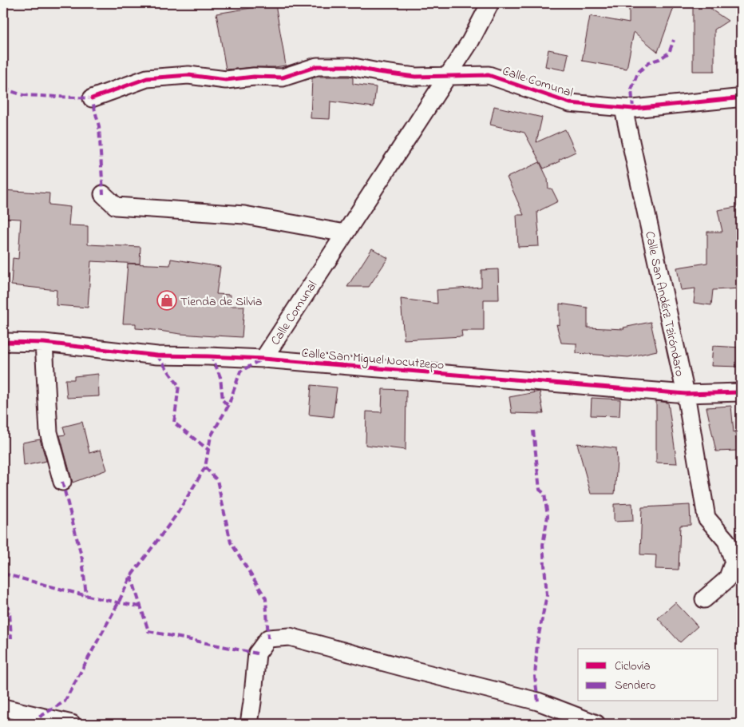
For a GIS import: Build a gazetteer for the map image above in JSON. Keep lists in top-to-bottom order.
{
  "streets": {
    "street": ["Calle Comunal", "Calle San Andérz Tziróndaro", "Calle San Miguel Nocutzepo"]
  },
  "crossings": [
    ["Calle Comunal", "Calle San Andérz Tziróndaro"],
    ["Calle Comunal", "Calle San Miguel Nocutzepo"],
    ["Calle San Andérz Tziróndaro", "Calle San Miguel Nocutzepo"]
  ],
  "places": {
    "shop": ["Tienda de Silvia"]
  },
  "legend": ["Ciclovía", "Sendero"]
}
